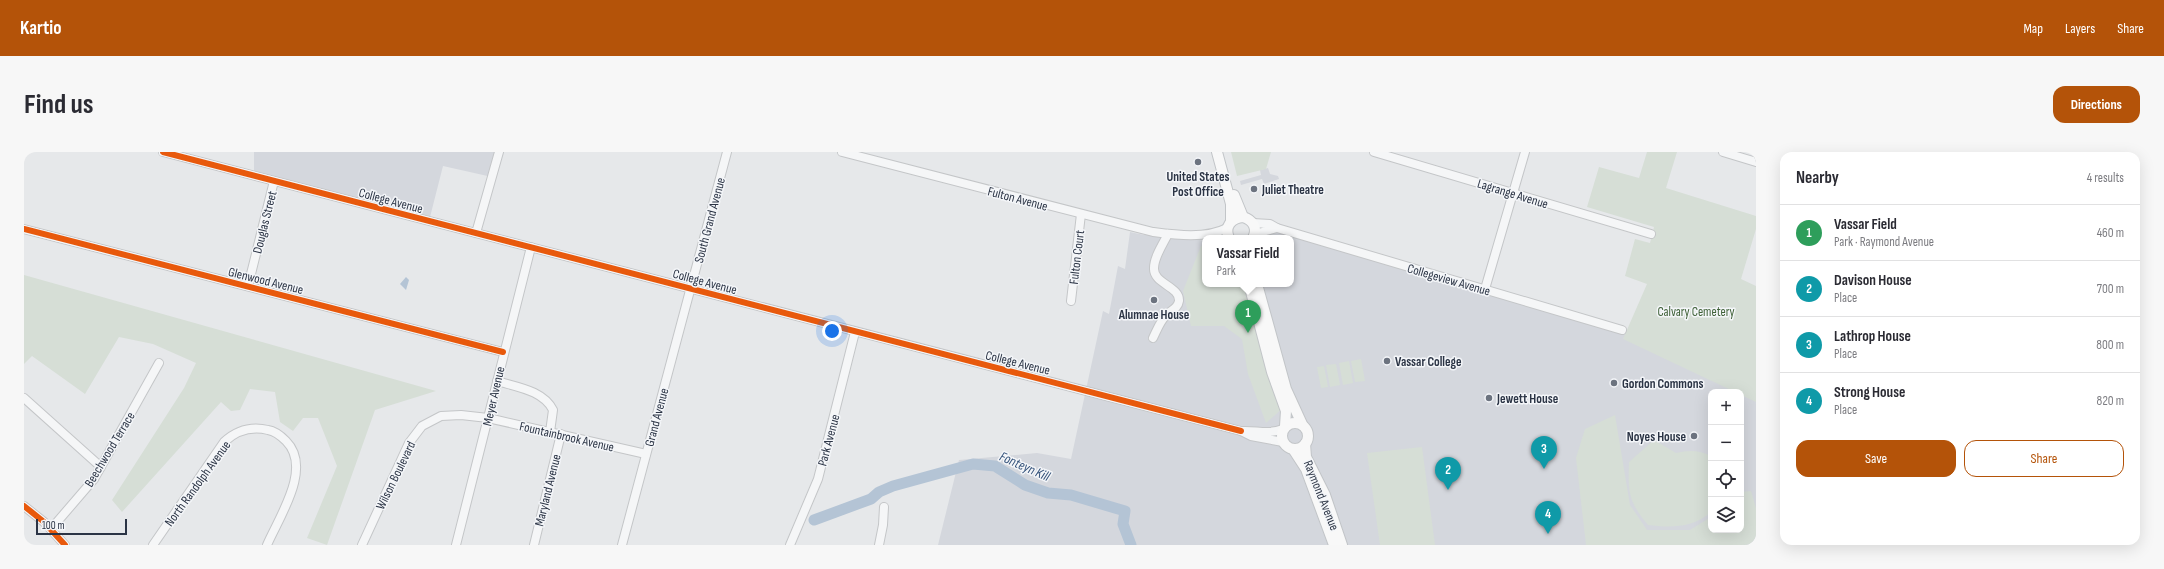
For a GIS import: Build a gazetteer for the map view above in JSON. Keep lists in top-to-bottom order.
{
  "streets": {
    "main road": ["Raymond Avenue"],
    "street": [
      "Lagrange Avenue",
      "Fulton Avenue",
      "College Avenue",
      "South Grand Avenue",
      "Douglas Street",
      "Fulton Court",
      "Collegeview Avenue",
      "Glenwood Avenue",
      "Meyer Avenue",
      "Grand Avenue",
      "Fountainbrook Avenue",
      "Park Avenue",
      "Beechwood Terrace",
      "Wilson Boulevard",
      "North Randolph Avenue",
      "Maryland Avenue"
    ]
  },
  "crossings": [
    ["Fulton Avenue", "Fulton Court"],
    ["College Avenue", "South Grand Avenue"],
    ["College Avenue", "Douglas Street"],
    ["College Avenue", "Meyer Avenue"],
    ["College Avenue", "Grand Avenue"],
    ["College Avenue", "Park Avenue"],
    ["College Avenue", "Raymond Avenue"],
    ["South Grand Avenue", "Grand Avenue"],
    ["Douglas Street", "Glenwood Avenue"],
    ["Glenwood Avenue", "Meyer Avenue"],
    ["Meyer Avenue", "Fountainbrook Avenue"],
    ["Meyer Avenue", "Wilson Boulevard"],
    ["Grand Avenue", "Fountainbrook Avenue"],
    ["Fountainbrook Avenue", "Wilson Boulevard"],
    ["Fountainbrook Avenue", "Maryland Avenue"]
  ],
  "water": ["Fonteyn Kill"],
  "parks": ["Calvary Cemetery"],
  "places": [
    "United States Post Office",
    "Juliet Theatre",
    "Alumnae House",
    "Vassar College",
    "Gordon Commons",
    "Jewett House",
    "Noyes House"
  ],
  "scale_bar": "100 m",
  "page": {
    "header": "Kartio",
    "nav": ["Map", "Layers", "Share"],
    "buttons": [
      "Directions",
      ["Save", "Share"]
    ],
    "title": "Find us",
    "heading": ["Nearby", "4 results"],
    "list": [
      {
        "mark": "1",
        "name": "Vassar Field",
        "note": "Park · Raymond Avenue",
        "value": "460 m"
      },
      {
        "mark": "2",
        "name": "Davison House",
        "note": "Place",
        "value": "700 m"
      },
      {
        "mark": "3",
        "name": "Lathrop House",
        "note": "Place",
        "value": "800 m"
      },
      {
        "mark": "4",
        "name": "Strong House",
        "note": "Place",
        "value": "820 m"
      }
    ],
    "popup": ["Vassar Field", "Park"],
    "pins": [
      "1",
      "3",
      "2",
      "4"
    ],
    "map_buttons": ["+", "−"],
    "scale": "100 m"
  }
}
